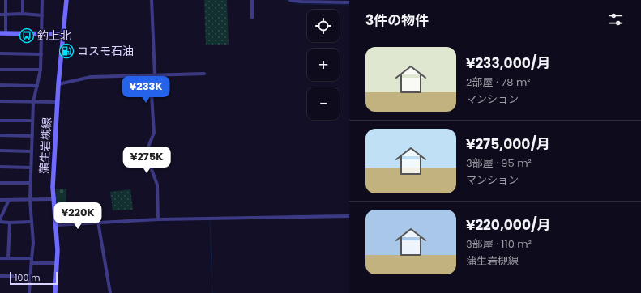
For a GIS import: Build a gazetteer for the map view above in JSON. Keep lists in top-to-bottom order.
{
  "streets": {
    "main road": ["蒲生岩槻線"]
  },
  "places": {
    "bus stop": ["釣上北"],
    "fuel station": ["コスモ石油"]
  },
  "scale_bar": "100 m",
  "page": {
    "heading": "3件の物件",
    "map_buttons": ["+", "−"],
    "list": [
      {
        "name": "¥233,000/月",
        "note": "2部屋 · 78 m² · マンション"
      },
      {
        "name": "¥275,000/月",
        "note": "3部屋 · 95 m² · マンション"
      },
      {
        "name": "¥220,000/月",
        "note": "3部屋 · 110 m² · 蒲生岩槻線"
      }
    ],
    "price": ["¥233K", "¥275K", "¥220K"],
    "scale": "100 m"
  }
}
